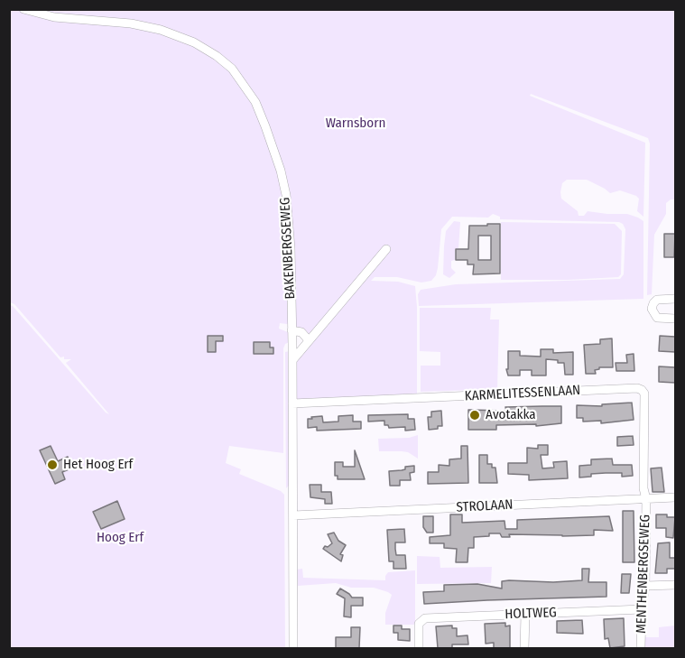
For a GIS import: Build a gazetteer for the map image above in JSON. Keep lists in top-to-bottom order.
{
  "streets": {
    "street": [
      "BAKENBERGSEWEG",
      "KARMELITESSENLAAN",
      "STROLAAN",
      "MENTHENBERGSEWEG",
      "HOLTWEG"
    ]
  },
  "crossings": [
    ["BAKENBERGSEWEG", "KARMELITESSENLAAN"],
    ["BAKENBERGSEWEG", "STROLAAN"],
    ["KARMELITESSENLAAN", "STROLAAN"],
    ["KARMELITESSENLAAN", "MENTHENBERGSEWEG"],
    ["STROLAAN", "MENTHENBERGSEWEG"],
    ["MENTHENBERGSEWEG", "HOLTWEG"]
  ],
  "parks": ["Warnsborn", "Hoog Erf"],
  "places": ["Avotakka", "Het Hoog Erf"]
}
